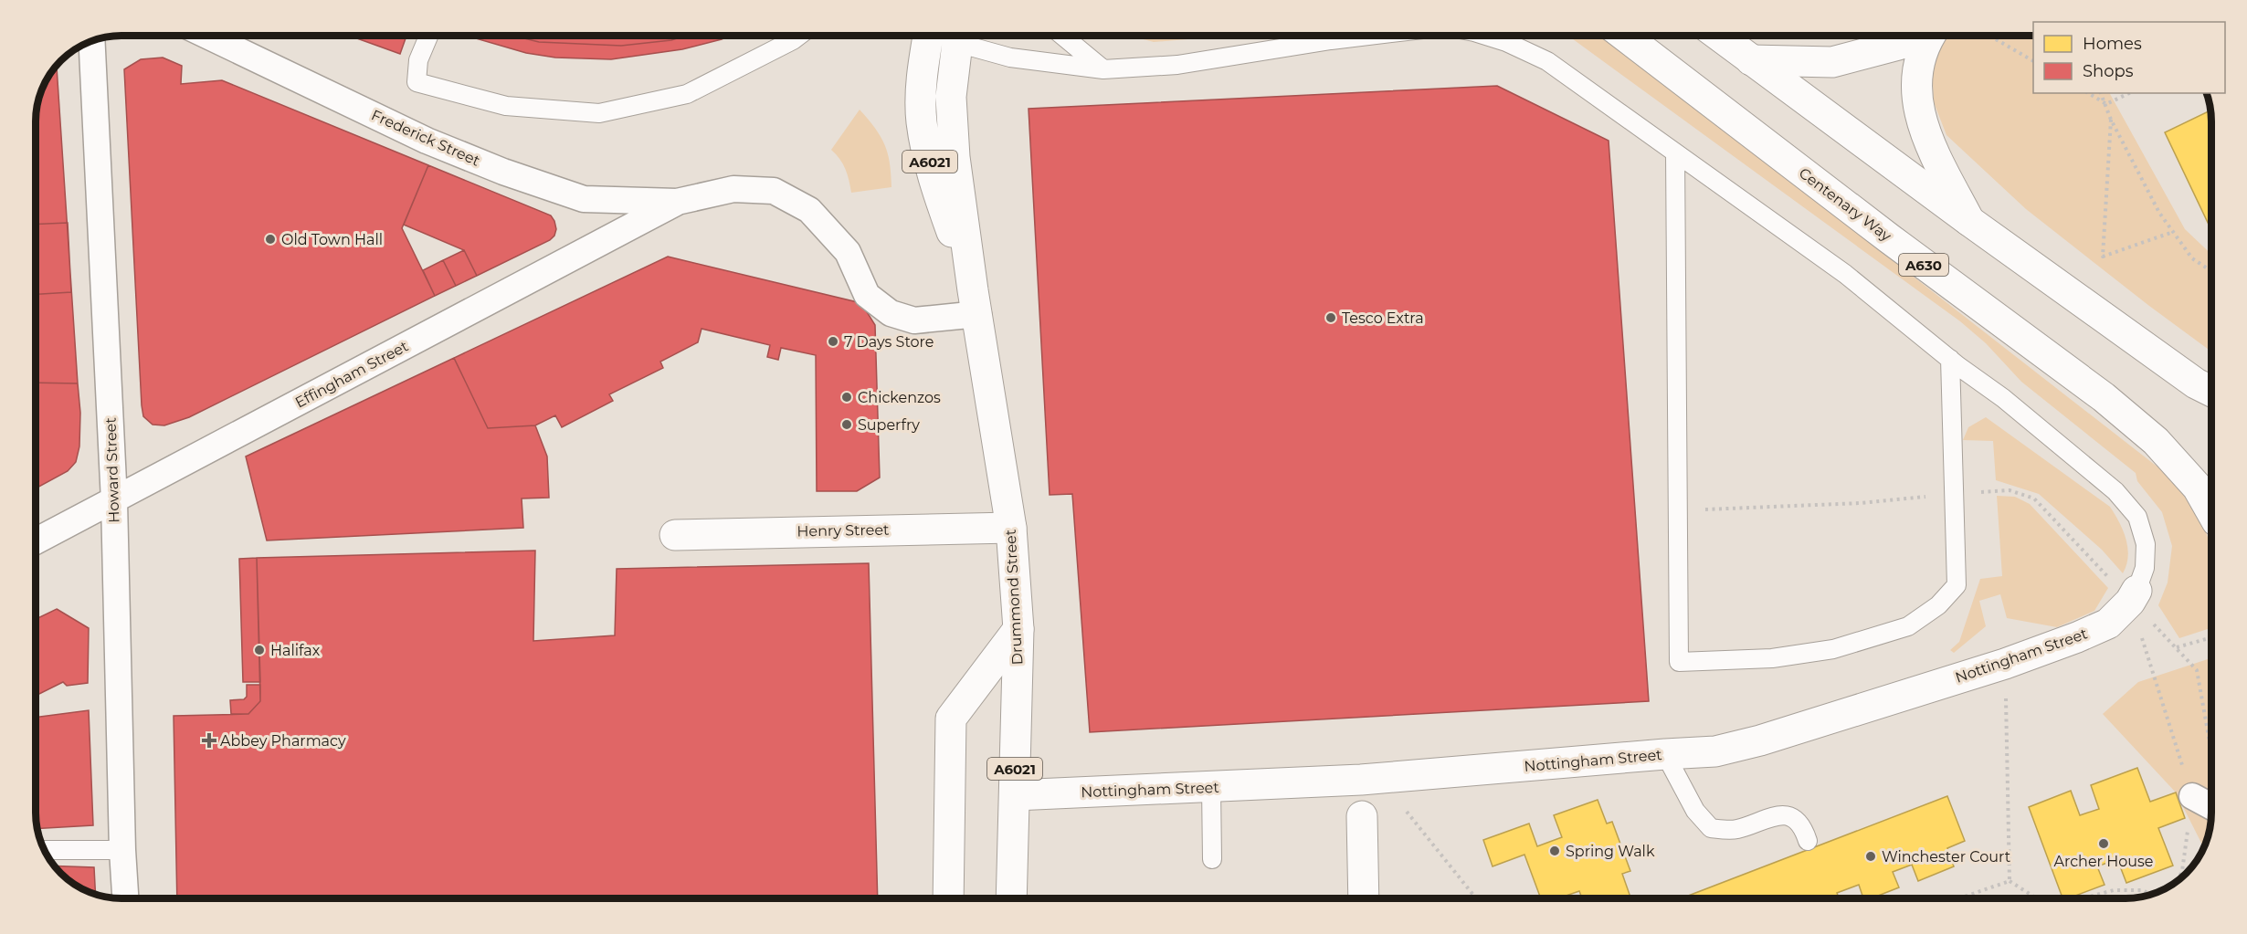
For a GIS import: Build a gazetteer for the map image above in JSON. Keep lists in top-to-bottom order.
{
  "streets": {
    "main road": [
      "A6021",
      "Centenary Way",
      "A630",
      "Henry Street",
      "Drummond Street",
      "Nottingham Street"
    ],
    "street": ["Frederick Street", "Effingham Street", "Howard Street"]
  },
  "crossings": [
    ["Frederick Street", "Effingham Street"],
    ["Effingham Street", "Howard Street"],
    ["Henry Street", "Drummond Street"],
    ["Drummond Street", "Nottingham Street"]
  ],
  "places": {
    "other": [
      "Old Town Hall",
      "Tesco Extra",
      "7 Days Store",
      "Chickenzos",
      "Superfry",
      "Halifax",
      "Archer House",
      "Spring Walk",
      "Winchester Court"
    ],
    "health": ["Abbey Pharmacy"]
  },
  "legend": ["Homes", "Shops"]
}
